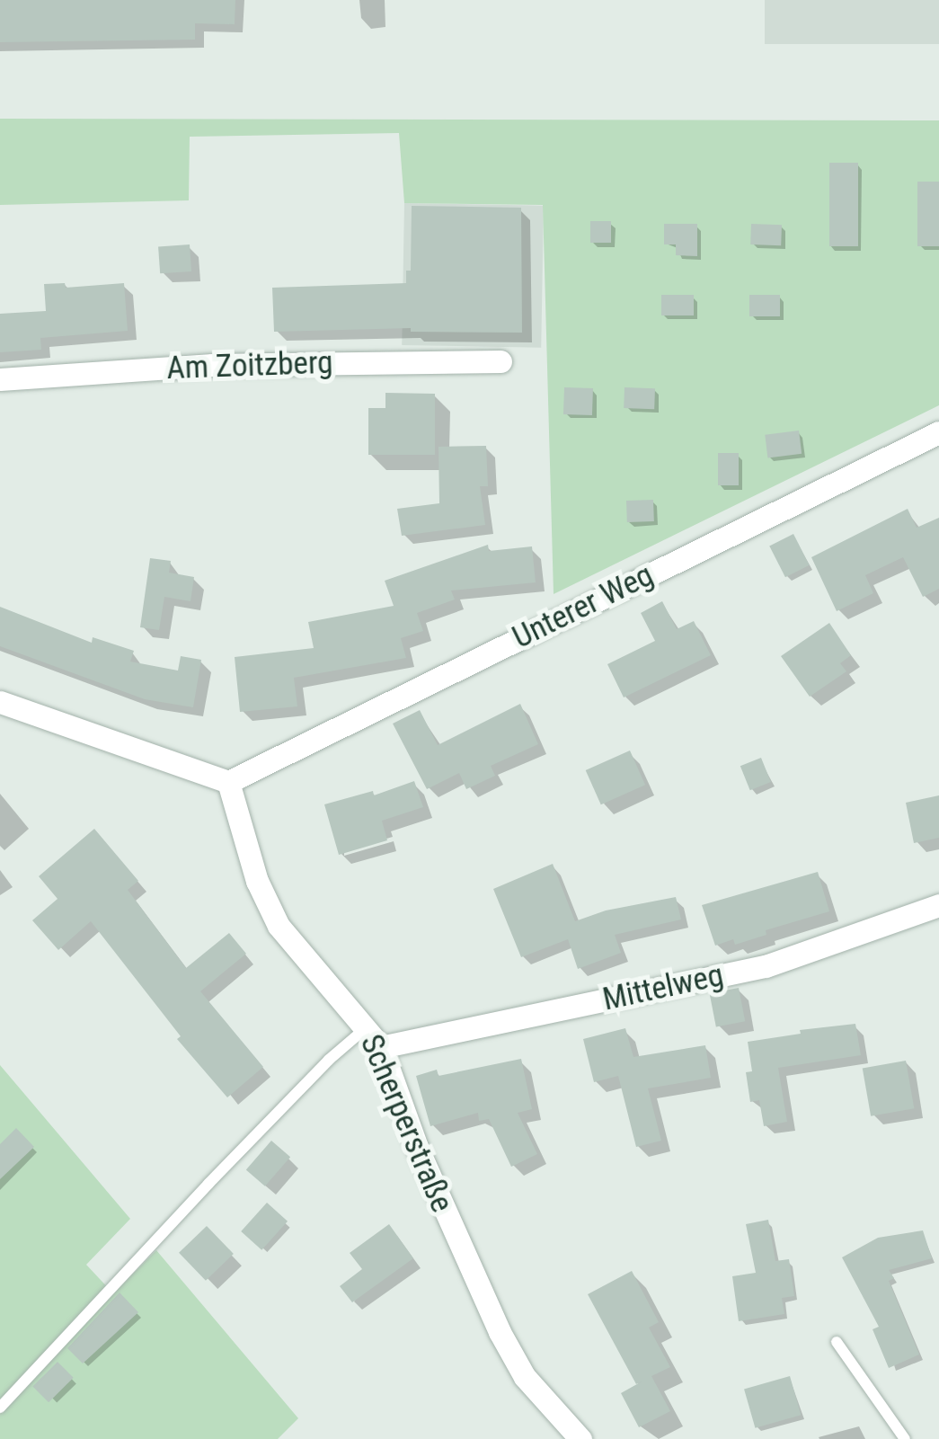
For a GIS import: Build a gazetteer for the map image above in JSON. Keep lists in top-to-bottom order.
{
  "streets": {
    "street": [
      "Am Zoitzberg",
      "Unterer Weg",
      "Mittelweg",
      "Scherperstraße"
    ]
  },
  "crossings": [
    ["Unterer Weg", "Scherperstraße"],
    ["Mittelweg", "Scherperstraße"]
  ]
}
